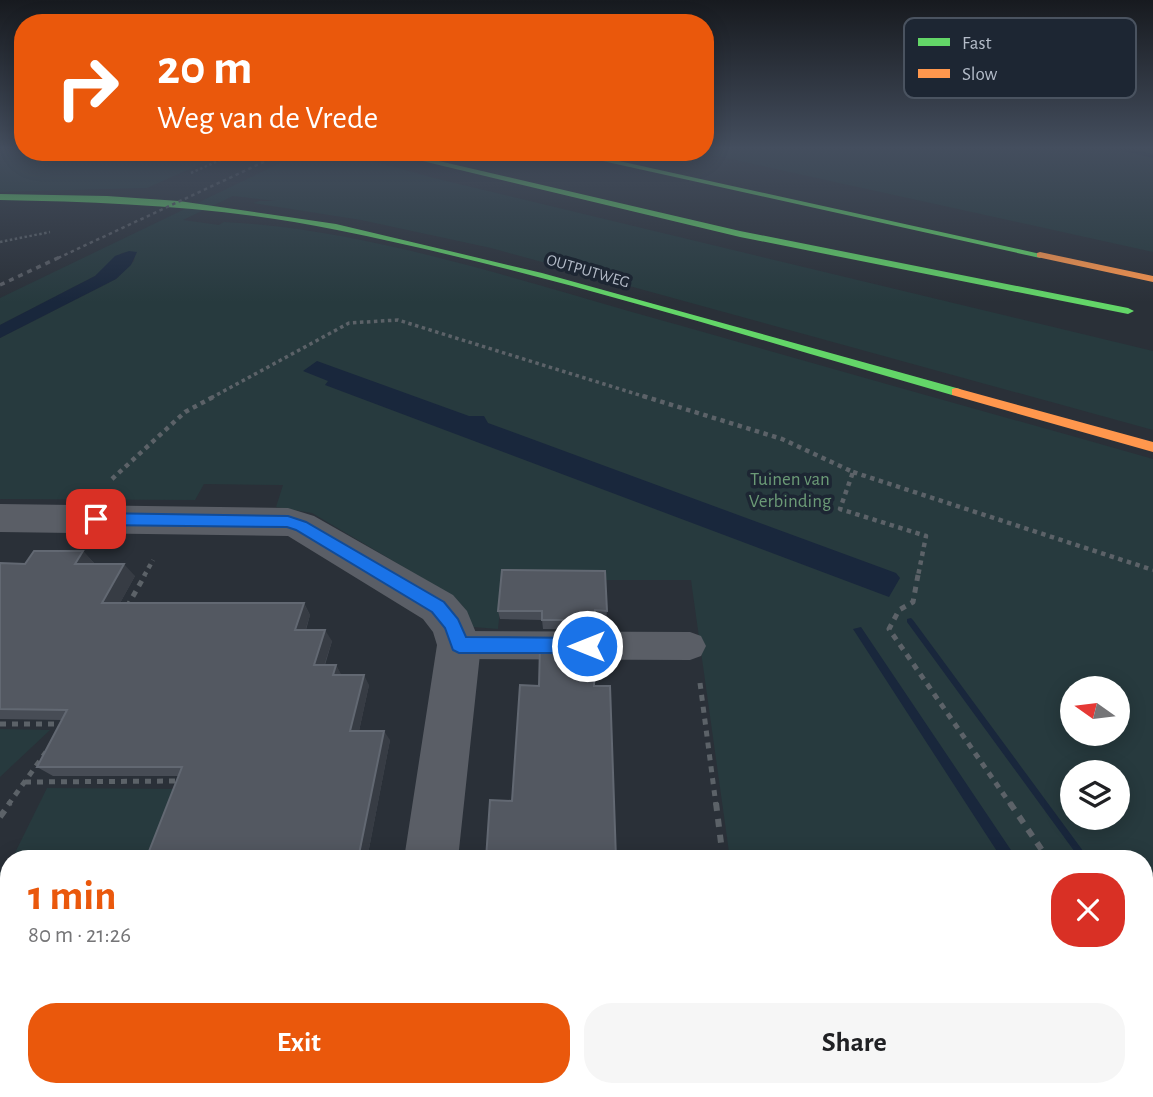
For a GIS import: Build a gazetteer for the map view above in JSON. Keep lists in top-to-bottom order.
{
  "streets": {
    "main road": ["OUTPUTWEG"]
  },
  "parks": ["Tuinen van Verbinding"],
  "legend": ["Fast", "Slow"],
  "north": "left",
  "page": {
    "turn": ["20 m", "Weg van de Vrede"],
    "heading": ["1 min", "80 m · 21:26"],
    "buttons": ["Exit", "Share"]
  }
}
